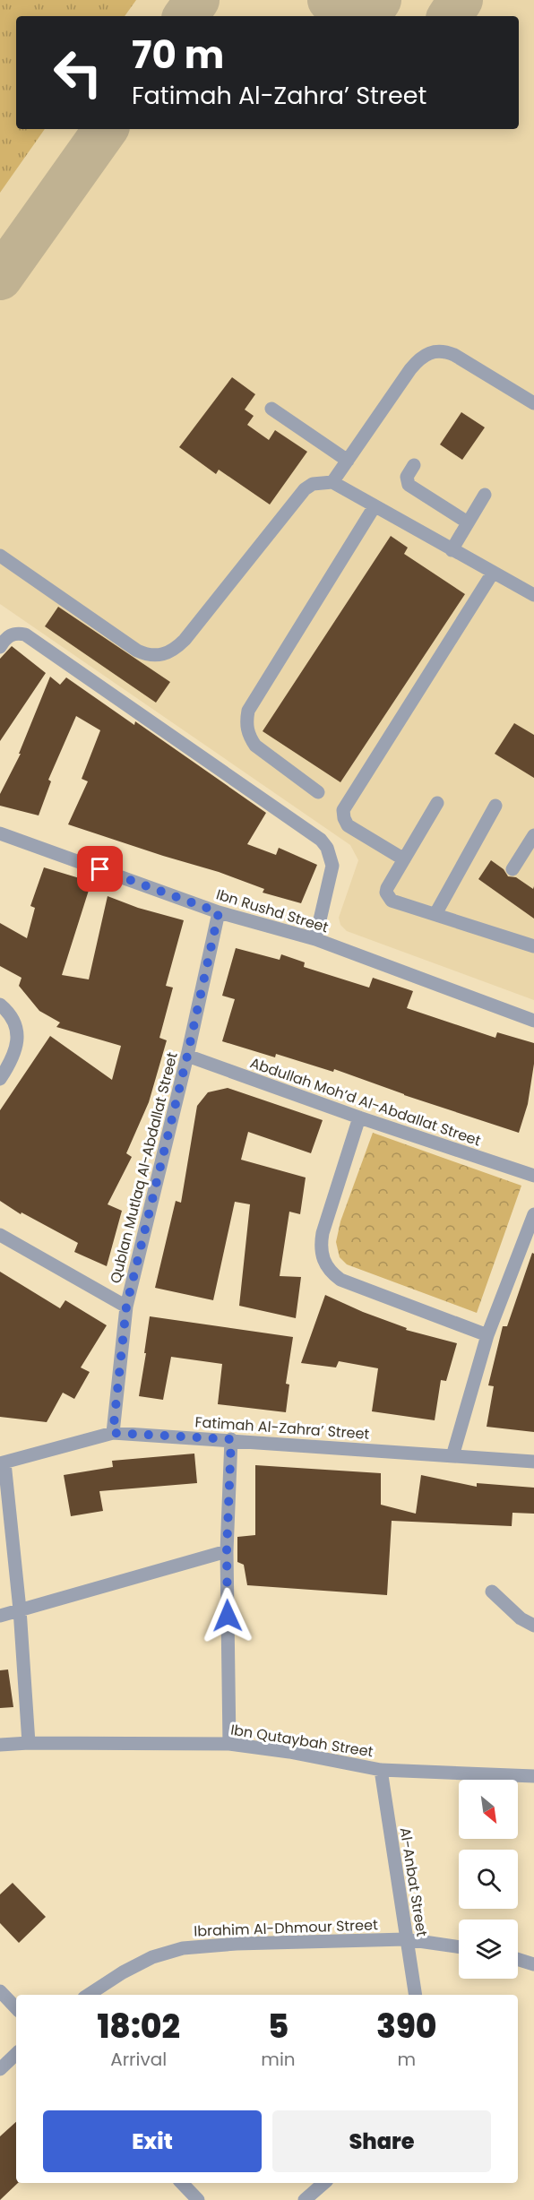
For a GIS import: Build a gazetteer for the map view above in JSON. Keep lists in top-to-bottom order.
{
  "streets": {
    "street": [
      "Ibn Rushd Street",
      "Abdullah Moh’d Al-Abdallat Street",
      "Qublan Mutlaq Al-Abdallat Street",
      "Fatimah Al-Zahra’ Street",
      "Ibn Qutaybah Street",
      "Al-Anbat Street",
      "Ibrahim Al-Dhmour Street"
    ]
  },
  "crossings": [
    ["Ibn Rushd Street", "Qublan Mutlaq Al-Abdallat Street"],
    ["Abdullah Moh’d Al-Abdallat Street", "Qublan Mutlaq Al-Abdallat Street"],
    ["Qublan Mutlaq Al-Abdallat Street", "Fatimah Al-Zahra’ Street"],
    ["Ibn Qutaybah Street", "Al-Anbat Street"],
    ["Al-Anbat Street", "Ibrahim Al-Dhmour Street"]
  ],
  "north": "bottom right",
  "page": {
    "turn": ["70 m", "Fatimah Al-Zahra’ Street"],
    "eta": [
      "18:02",
      "Arrival",
      "5",
      "min",
      "390",
      "m"
    ],
    "buttons": ["Exit", "Share"]
  }
}
